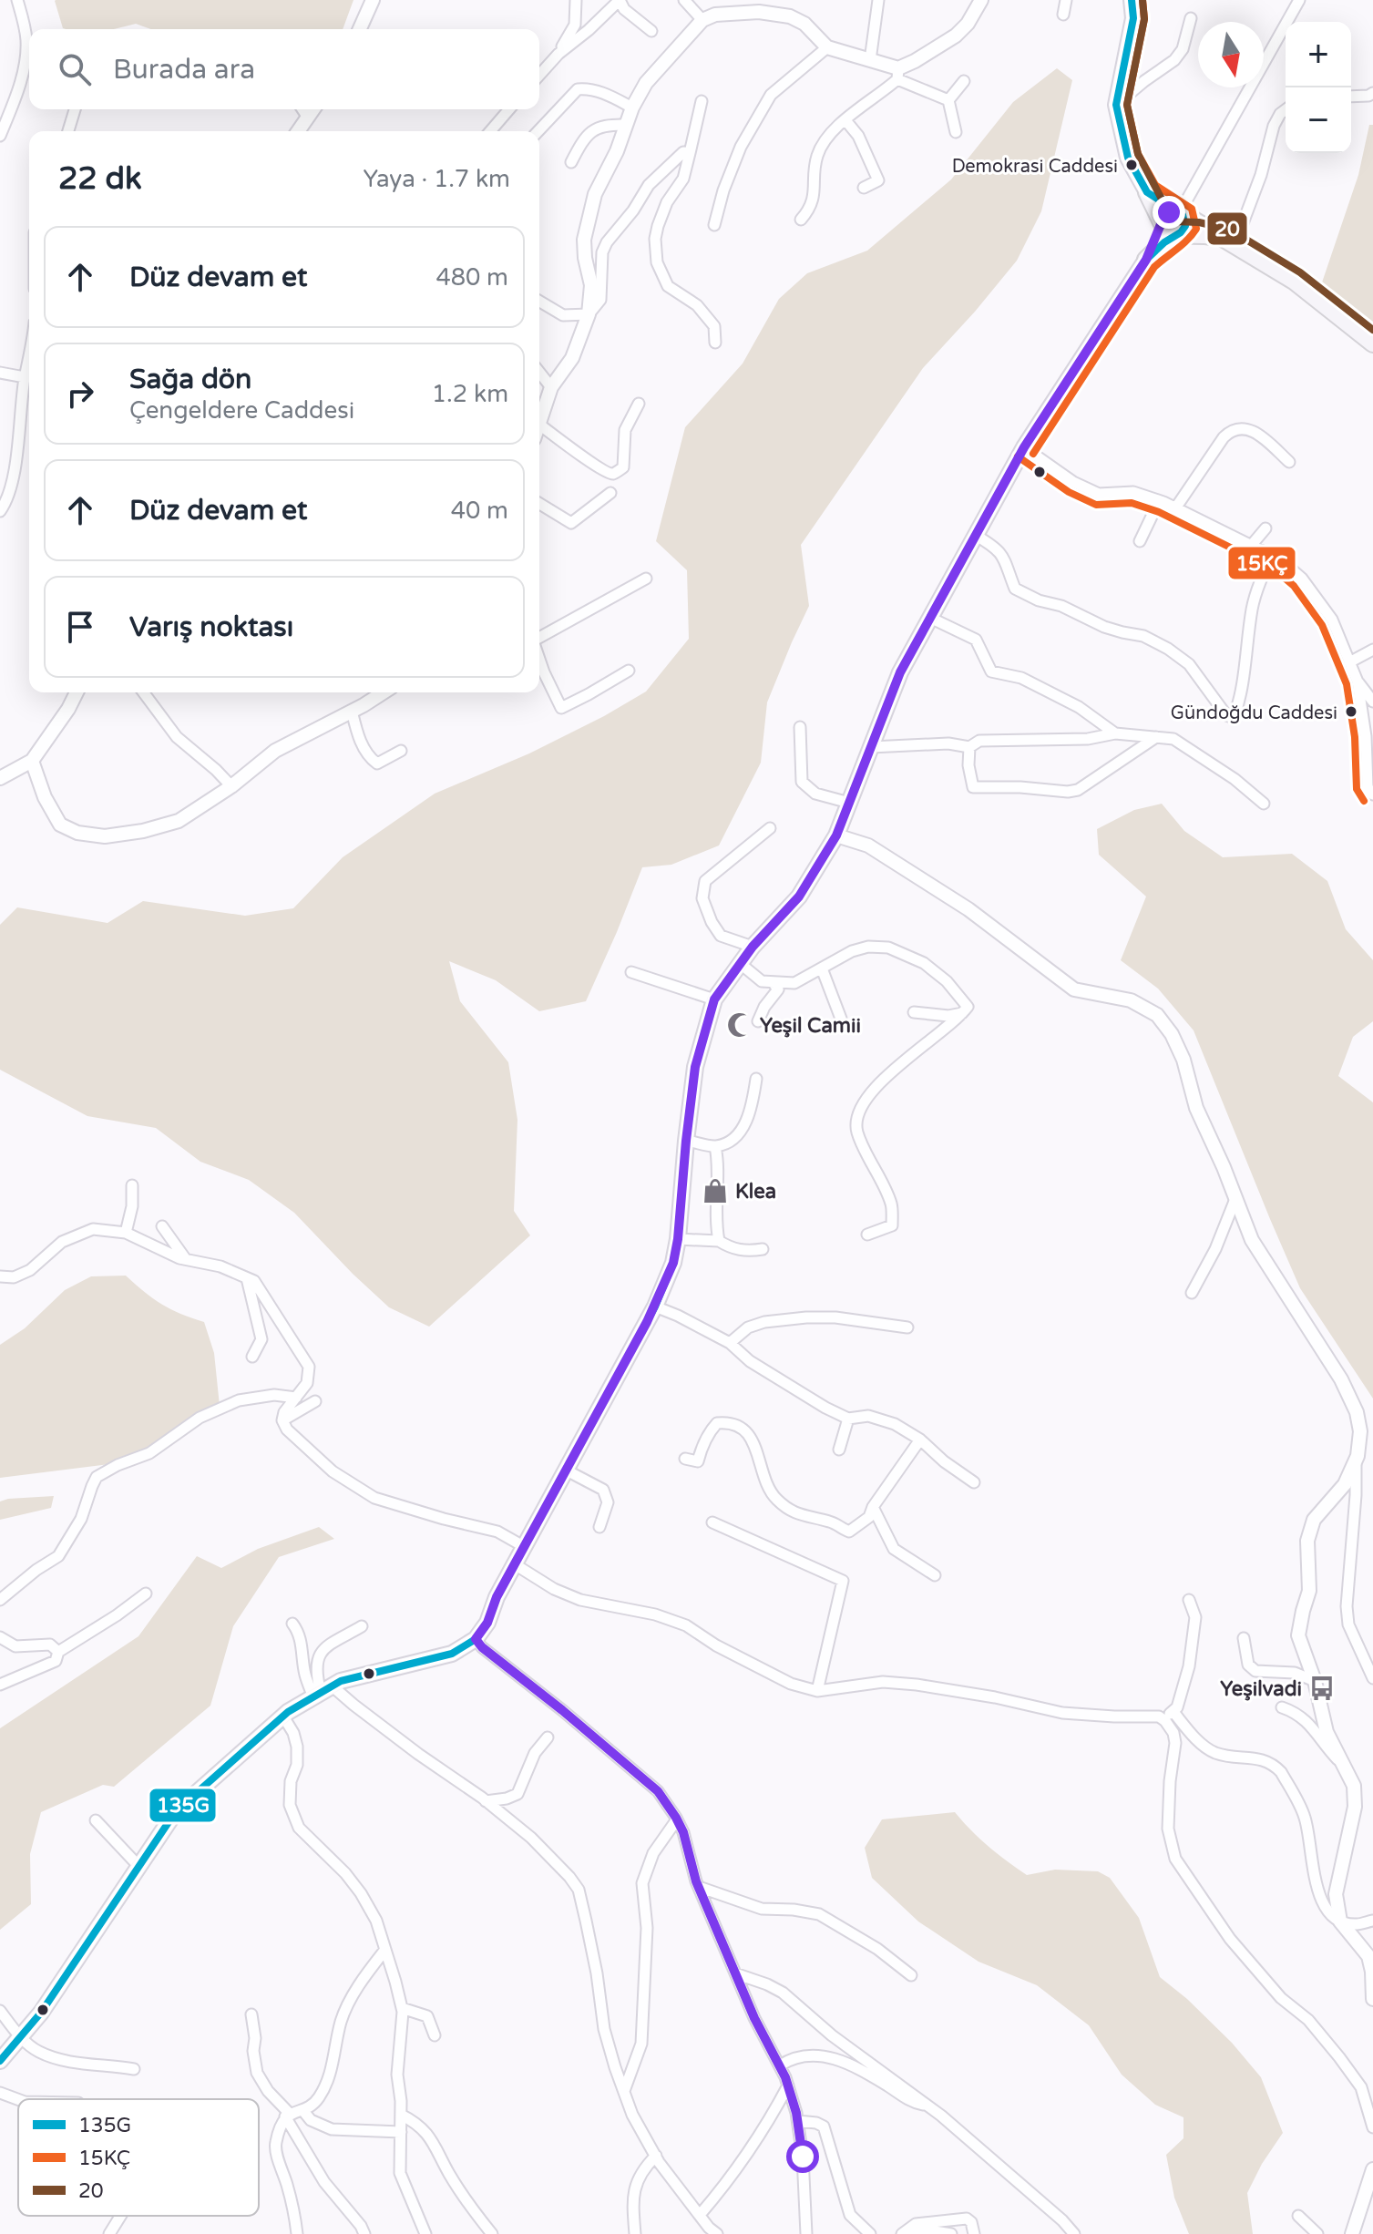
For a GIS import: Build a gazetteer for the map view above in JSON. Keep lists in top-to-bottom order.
{
  "places": {
    "other": ["Demokrasi Caddesi", "Gündoğdu Caddesi"],
    "mosque": ["Yeşil Camii"],
    "shop": ["Klea"],
    "bus stop": ["Yeşilvadi"]
  },
  "lines": ["transit line 135G", "transit line 15KÇ", "transit line 20"],
  "legend": ["135G", "15KÇ", "20"],
  "north": "bottom",
  "page": {
    "map_buttons": ["+", "−"],
    "search": "Burada ara",
    "heading": ["22 dk", "Yaya · 1.7 km"],
    "list": [
      ["Düz devam et", "480 m"],
      ["Sağa dön", "Çengeldere Caddesi", "1.2 km"],
      ["Düz devam et", "40 m"],
      "Varış noktası"
    ]
  }
}
